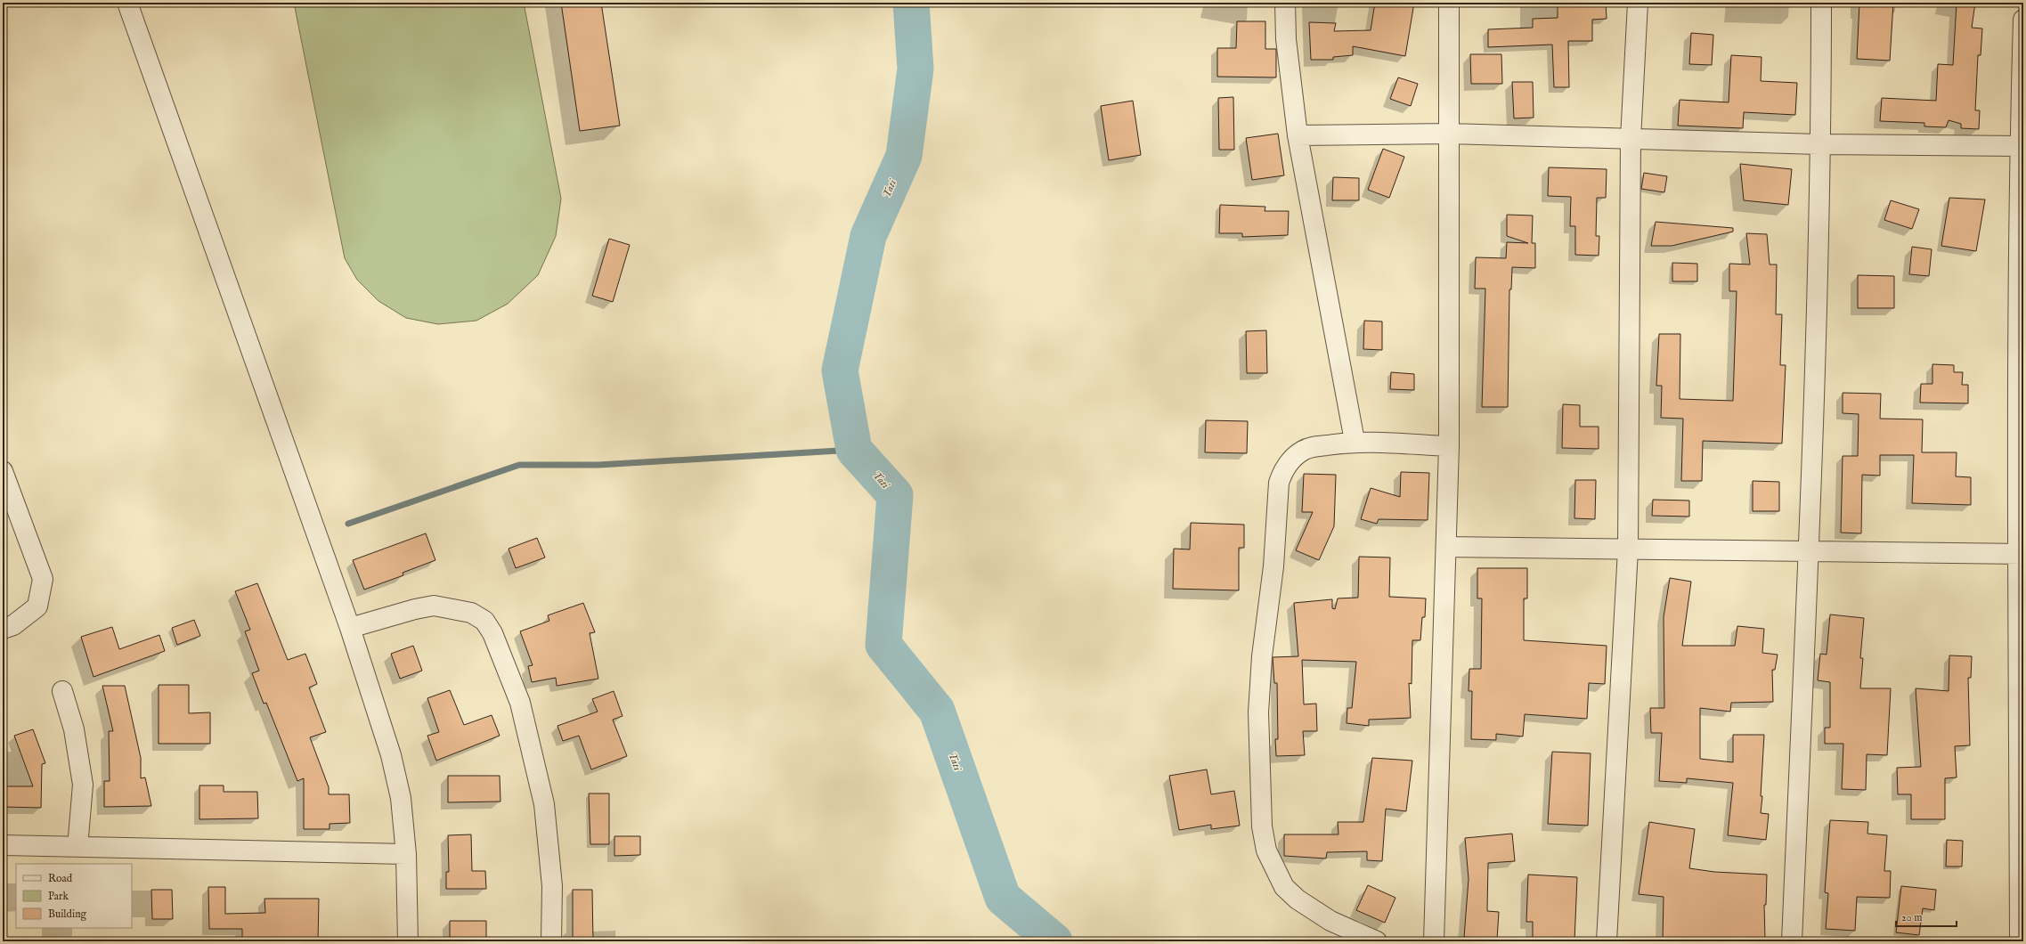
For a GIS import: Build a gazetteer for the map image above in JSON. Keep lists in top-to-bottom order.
{
  "water": ["Tati"],
  "legend": ["Road", "Park", "Building"],
  "scale_bar": "20 m"
}
